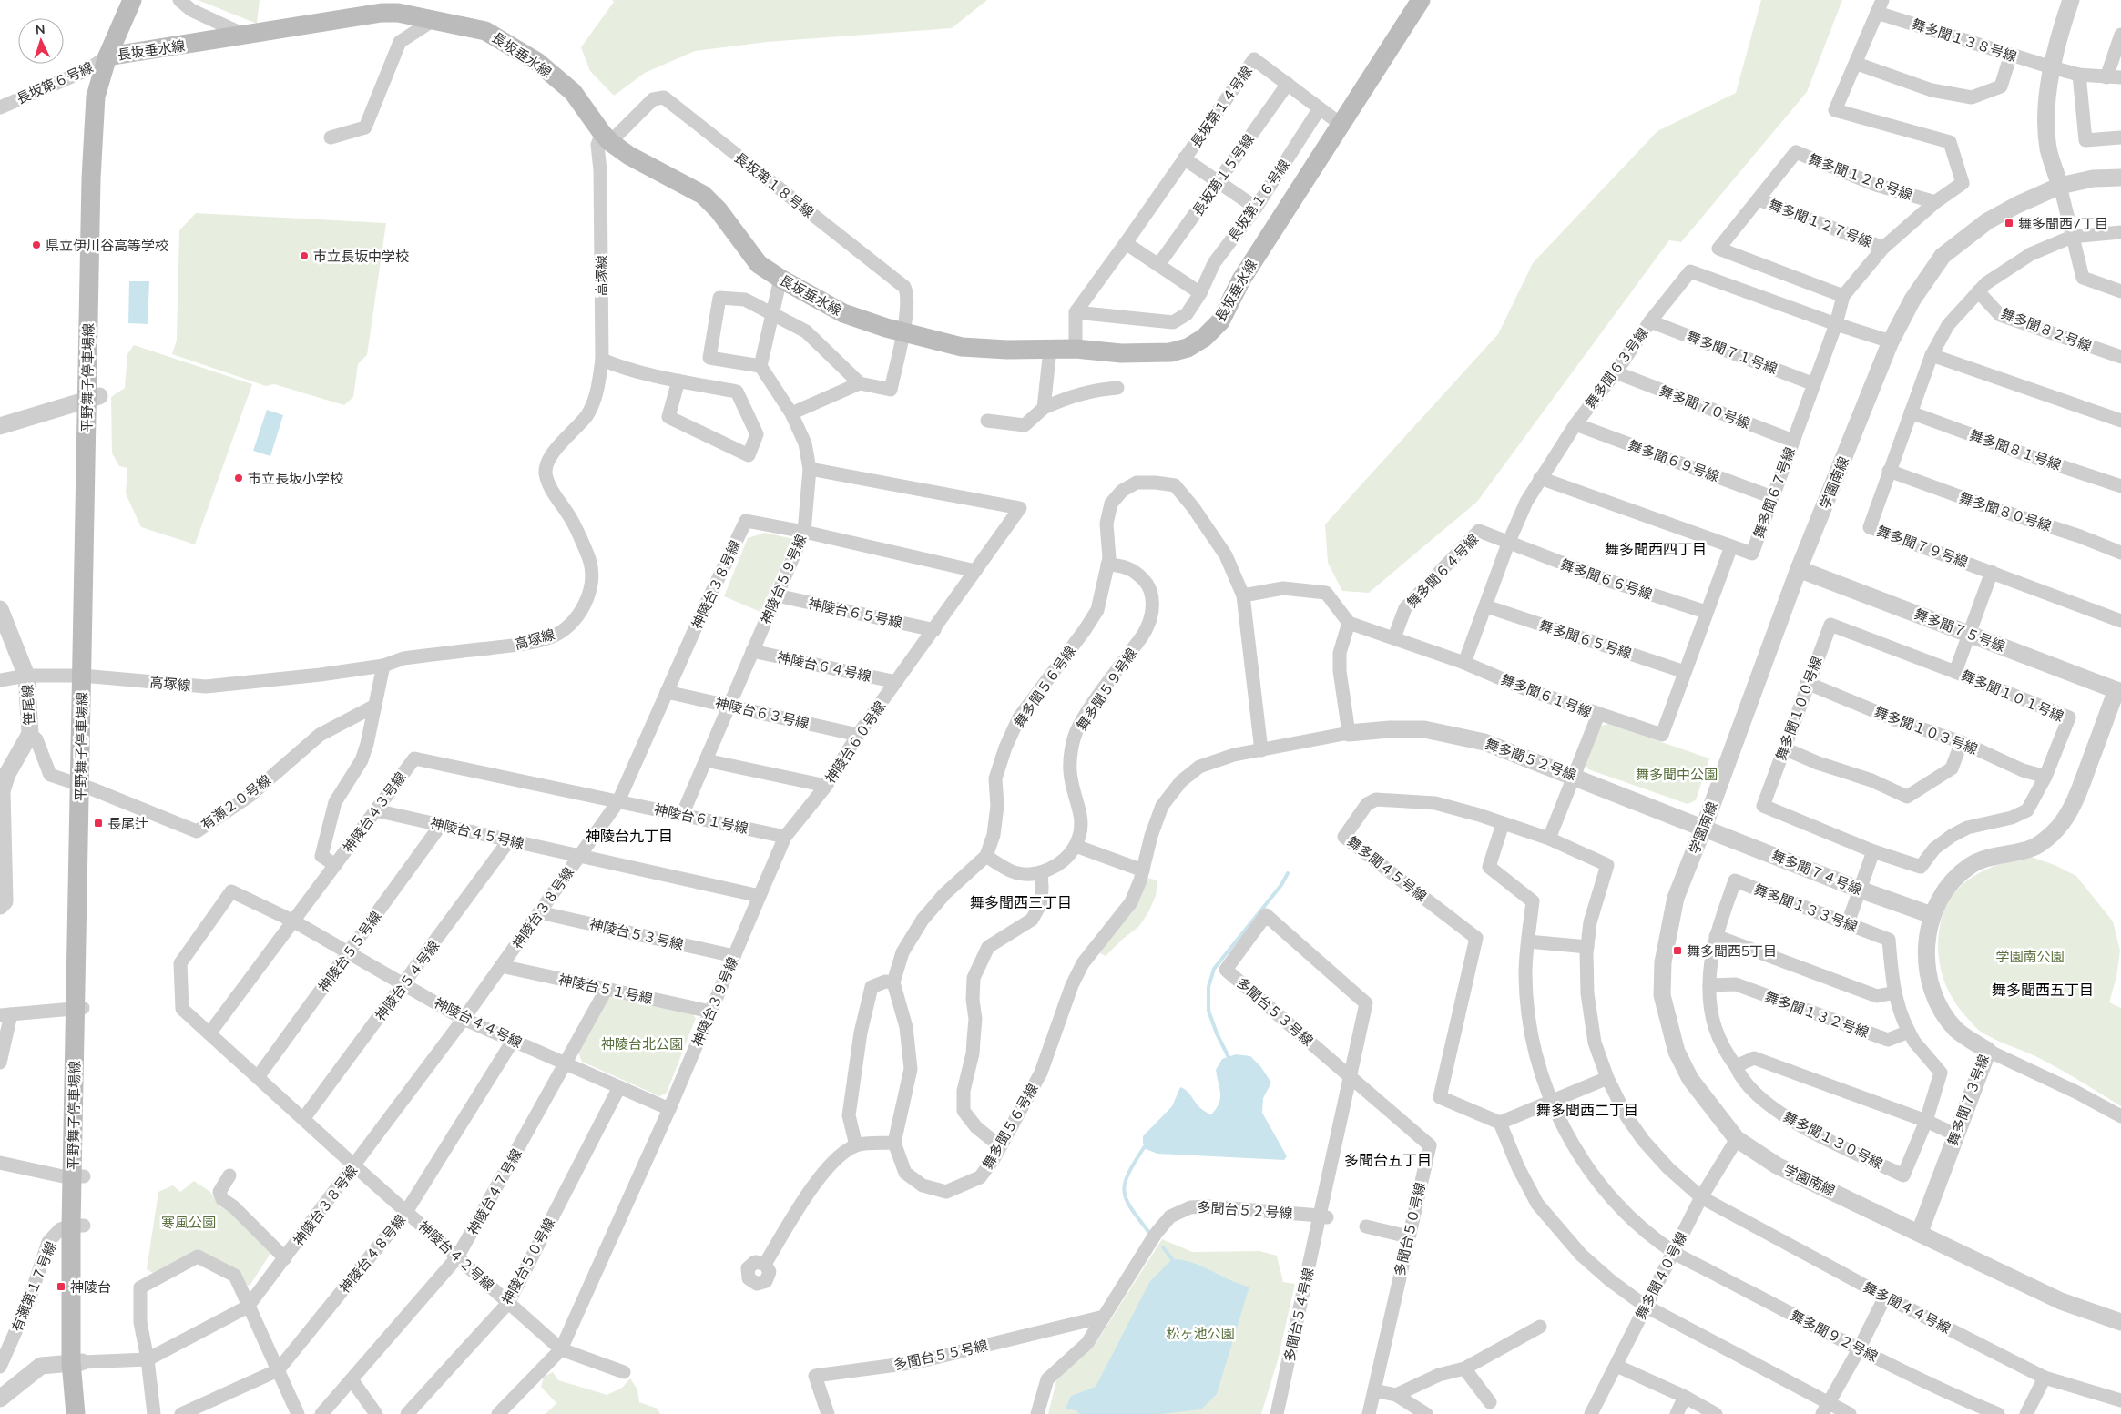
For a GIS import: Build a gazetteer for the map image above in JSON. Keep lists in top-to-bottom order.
{
  "streets": {
    "main road": ["長坂垂水線", "平野舞子停車場線"],
    "street": [
      "舞多聞１３８号線",
      "長坂第６号線",
      "長坂第１４号線",
      "長坂第１５号線",
      "舞多聞１２８号線",
      "長坂第１８号線",
      "長坂第１６号線",
      "舞多聞１２７号線",
      "高塚線",
      "舞多聞８２号線",
      "舞多聞７１号線",
      "舞多聞６３号線",
      "舞多聞７０号線",
      "舞多聞８１号線",
      "舞多聞６９号線",
      "学園南線",
      "舞多聞６７号線",
      "舞多聞８０号線",
      "舞多聞７９号線",
      "舞多聞６４号線",
      "神陵台５９号線",
      "舞多聞６６号線",
      "神陵台３８号線",
      "神陵台６５号線",
      "舞多聞７５号線",
      "舞多聞６５号線",
      "神陵台６４号線",
      "舞多聞５６号線",
      "舞多聞５９号線",
      "舞多聞６１号線",
      "舞多聞１０１号線",
      "笹尾線",
      "舞多聞１００号線",
      "神陵台６３号線",
      "舞多聞１０３号線",
      "神陵台６０号線",
      "舞多聞５２号線",
      "有瀬２０号線",
      "神陵台４３号線",
      "神陵台６１号線",
      "神陵台４５号線",
      "舞多聞４５号線",
      "舞多聞７４号線",
      "舞多聞１３３号線",
      "神陵台５３号線",
      "神陵台５５号線",
      "神陵台５４号線",
      "神陵台５１号線",
      "神陵台３９号線",
      "多聞台５３号線",
      "舞多聞１３２号線",
      "神陵台４４号線",
      "舞多聞７３号線",
      "舞多聞１３０号線",
      "神陵台４７号線",
      "多聞台５２号線",
      "多聞台５０号線",
      "神陵台４８号線",
      "神陵台４２号線",
      "神陵台５０号線",
      "舞多聞４０号線",
      "有瀬第１７号線",
      "舞多聞４４号線",
      "多聞台５４号線",
      "舞多聞９２号線",
      "多聞台５５号線"
    ]
  },
  "crossings": [
    ["長坂垂水線", "長坂第６号線"],
    ["長坂垂水線", "長坂第１４号線"],
    ["長坂垂水線", "長坂第１８号線"],
    ["長坂垂水線", "高塚線"],
    ["長坂垂水線", "平野舞子停車場線"],
    ["長坂第６号線", "平野舞子停車場線"],
    ["長坂第１４号線", "長坂第１５号線"],
    ["長坂第１４号線", "長坂第１６号線"],
    ["舞多聞１２８号線", "舞多聞１２７号線"],
    ["舞多聞１２８号線", "舞多聞６７号線"],
    ["長坂第１８号線", "高塚線"],
    ["高塚線", "平野舞子停車場線"],
    ["高塚線", "笹尾線"],
    ["舞多聞８２号線", "舞多聞７９号線"],
    ["舞多聞７１号線", "舞多聞６３号線"],
    ["舞多聞７１号線", "舞多聞６７号線"],
    ["舞多聞６３号線", "舞多聞７０号線"],
    ["舞多聞６３号線", "舞多聞６９号線"],
    ["舞多聞６３号線", "学園南線"],
    ["舞多聞６３号線", "舞多聞６７号線"],
    ["舞多聞６３号線", "舞多聞６４号線"],
    ["舞多聞６３号線", "舞多聞６６号線"],
    ["舞多聞６３号線", "舞多聞６５号線"],
    ["舞多聞６３号線", "舞多聞６１号線"],
    ["平野舞子停車場線", "神陵台３８号線"],
    ["平野舞子停車場線", "有瀬２０号線"],
    ["平野舞子停車場線", "有瀬第１７号線"],
    ["舞多聞７０号線", "舞多聞６７号線"],
    ["舞多聞８１号線", "舞多聞７９号線"],
    ["舞多聞６９号線", "舞多聞６７号線"],
    ["学園南線", "舞多聞７５号線"],
    ["学園南線", "舞多聞５２号線"],
    ["学園南線", "舞多聞７４号線"],
    ["学園南線", "舞多聞７３号線"],
    ["学園南線", "舞多聞４０号線"],
    ["舞多聞６７号線", "舞多聞６１号線"],
    ["舞多聞８０号線", "舞多聞７９号線"],
    ["舞多聞６４号線", "舞多聞６６号線"],
    ["舞多聞６４号線", "舞多聞６１号線"],
    ["神陵台５９号線", "神陵台３８号線"],
    ["神陵台５９号線", "神陵台６５号線"],
    ["神陵台５９号線", "神陵台６４号線"],
    ["神陵台５９号線", "神陵台６３号線"],
    ["神陵台５９号線", "神陵台６１号線"],
    ["舞多聞６６号線", "舞多聞６１号線"],
    ["神陵台３８号線", "神陵台６３号線"],
    ["神陵台３８号線", "神陵台６０号線"],
    ["神陵台３８号線", "神陵台４３号線"],
    ["神陵台３８号線", "神陵台６１号線"],
    ["神陵台３８号線", "神陵台４５号線"],
    ["神陵台３８号線", "神陵台５３号線"],
    ["神陵台３８号線", "神陵台５１号線"],
    ["神陵台３８号線", "神陵台４４号線"],
    ["神陵台３８号線", "神陵台４２号線"],
    ["神陵台６５号線", "神陵台６０号線"],
    ["舞多聞７５号線", "舞多聞７３号線"],
    ["舞多聞６５号線", "舞多聞６１号線"],
    ["神陵台６４号線", "神陵台６０号線"],
    ["舞多聞５６号線", "舞多聞５９号線"],
    ["舞多聞５６号線", "舞多聞５２号線"],
    ["舞多聞１０１号線", "舞多聞１００号線"],
    ["舞多聞１０１号線", "舞多聞１０３号線"],
    ["笹尾線", "有瀬２０号線"],
    ["舞多聞１００号線", "舞多聞１０３号線"],
    ["神陵台６３号線", "神陵台６０号線"],
    ["神陵台６０号線", "神陵台６１号線"],
    ["神陵台６０号線", "神陵台３９号線"],
    ["舞多聞５２号線", "舞多聞７４号線"],
    ["神陵台４３号線", "神陵台６１号線"],
    ["神陵台４３号線", "神陵台４５号線"],
    ["神陵台４３号線", "神陵台４４号線"],
    ["神陵台４３号線", "神陵台４２号線"],
    ["神陵台４５号線", "神陵台５５号線"],
    ["神陵台４５号線", "神陵台５４号線"],
    ["舞多聞４５号線", "舞多聞４０号線"],
    ["舞多聞４５号線", "舞多聞４４号線"],
    ["舞多聞４５号線", "舞多聞９２号線"],
    ["舞多聞７４号線", "舞多聞７３号線"],
    ["舞多聞１３３号線", "舞多聞１３２号線"],
    ["神陵台５３号線", "神陵台３９号線"],
    ["神陵台５５号線", "神陵台４４号線"],
    ["神陵台５５号線", "神陵台４２号線"],
    ["神陵台５４号線", "神陵台４４号線"],
    ["神陵台５４号線", "神陵台４２号線"],
    ["神陵台５１号線", "神陵台３９号線"],
    ["神陵台５１号線", "神陵台４７号線"],
    ["神陵台３９号線", "神陵台４４号線"],
    ["神陵台３９号線", "神陵台４２号線"],
    ["多聞台５３号線", "多聞台５０号線"],
    ["神陵台４４号線", "神陵台４７号線"],
    ["神陵台４４号線", "神陵台４８号線"],
    ["神陵台４４号線", "神陵台４２号線"],
    ["神陵台４４号線", "神陵台５０号線"],
    ["神陵台４７号線", "神陵台４２号線"],
    ["多聞台５２号線", "多聞台５４号線"],
    ["多聞台５２号線", "多聞台５５号線"],
    ["神陵台４８号線", "神陵台４２号線"],
    ["神陵台４２号線", "神陵台５０号線"],
    ["舞多聞４０号線", "舞多聞４４号線"],
    ["舞多聞４０号線", "舞多聞９２号線"]
  ],
  "districts": [
    "舞多聞西四丁目",
    "神陵台九丁目",
    "舞多聞西三丁目",
    "舞多聞西五丁目",
    "舞多聞西二丁目",
    "多聞台五丁目"
  ],
  "parks": [
    "舞多聞中公園",
    "学園南公園",
    "神陵台北公園",
    "寒風公園",
    "松ヶ池公園"
  ],
  "places": {
    "transit": [
      "舞多聞西7丁目",
      "長尾辻",
      "舞多聞西5丁目",
      "神陵台"
    ],
    "other": ["県立伊川谷高等学校", "市立長坂中学校", "市立長坂小学校"]
  },
  "north": "top"
}
